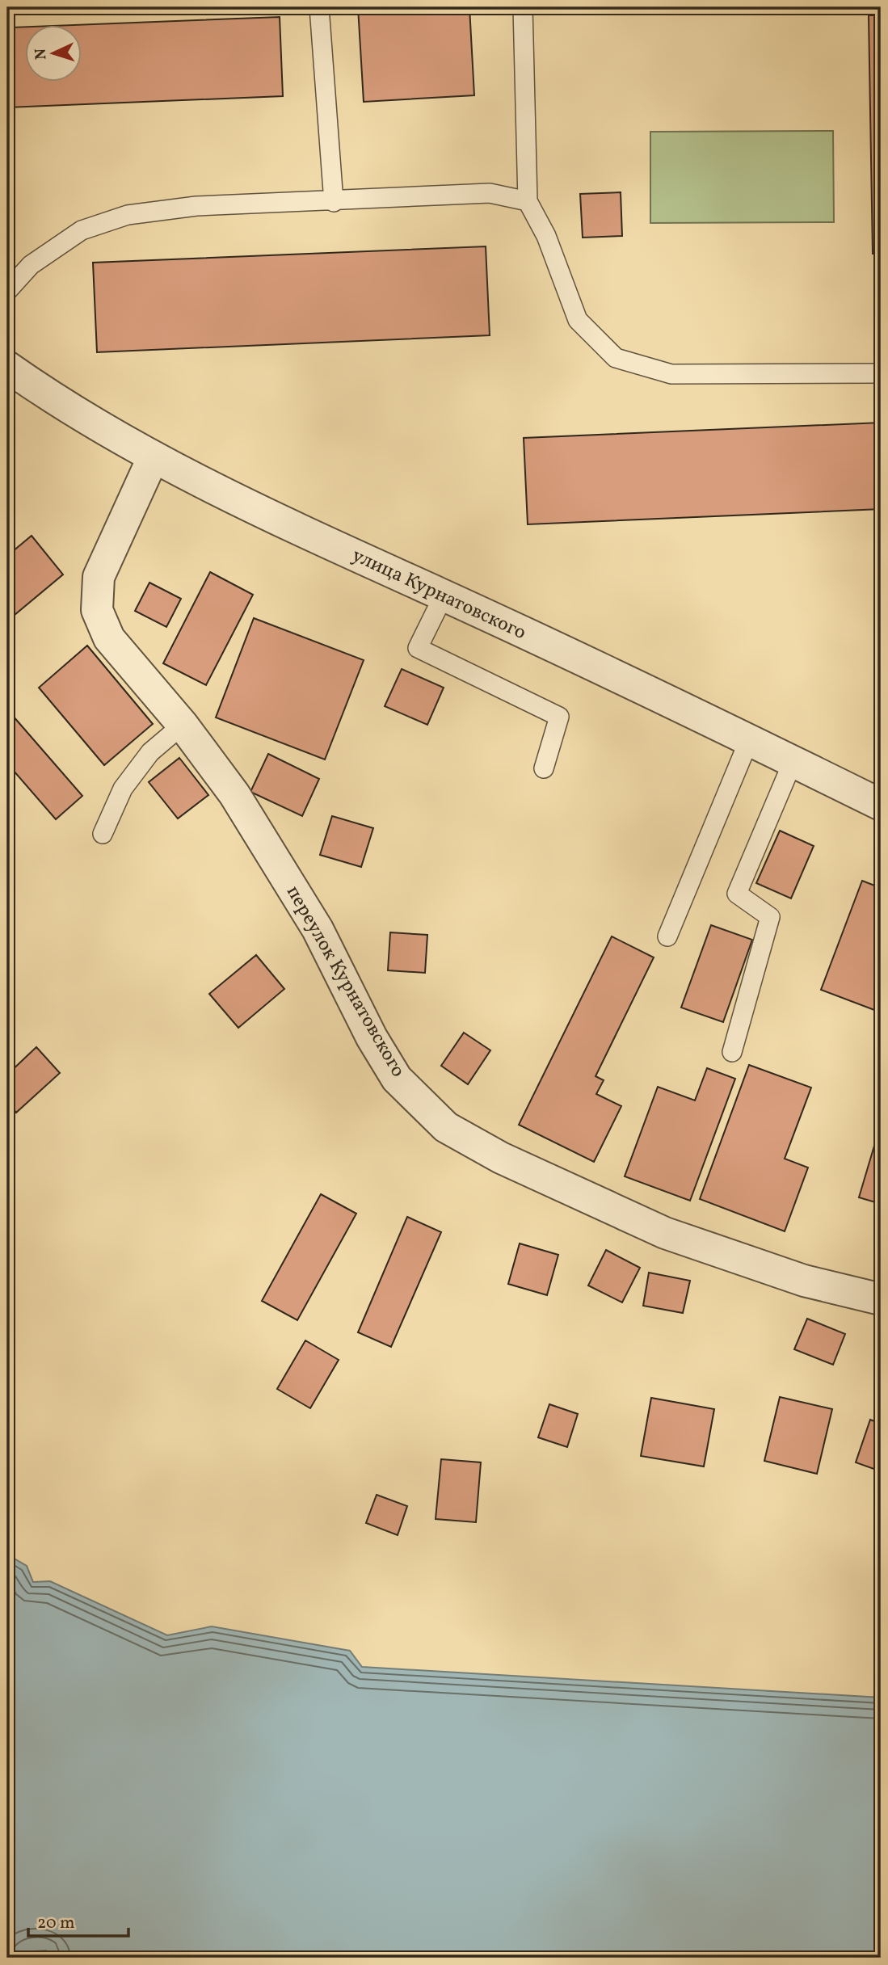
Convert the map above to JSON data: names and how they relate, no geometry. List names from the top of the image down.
{
  "streets": {
    "street": ["улица Курнатовского", "переулок Курнатовского"]
  },
  "crossings": [
    ["улица Курнатовского", "переулок Курнатовского"]
  ],
  "scale_bar": "20 m",
  "north": "left"
}
